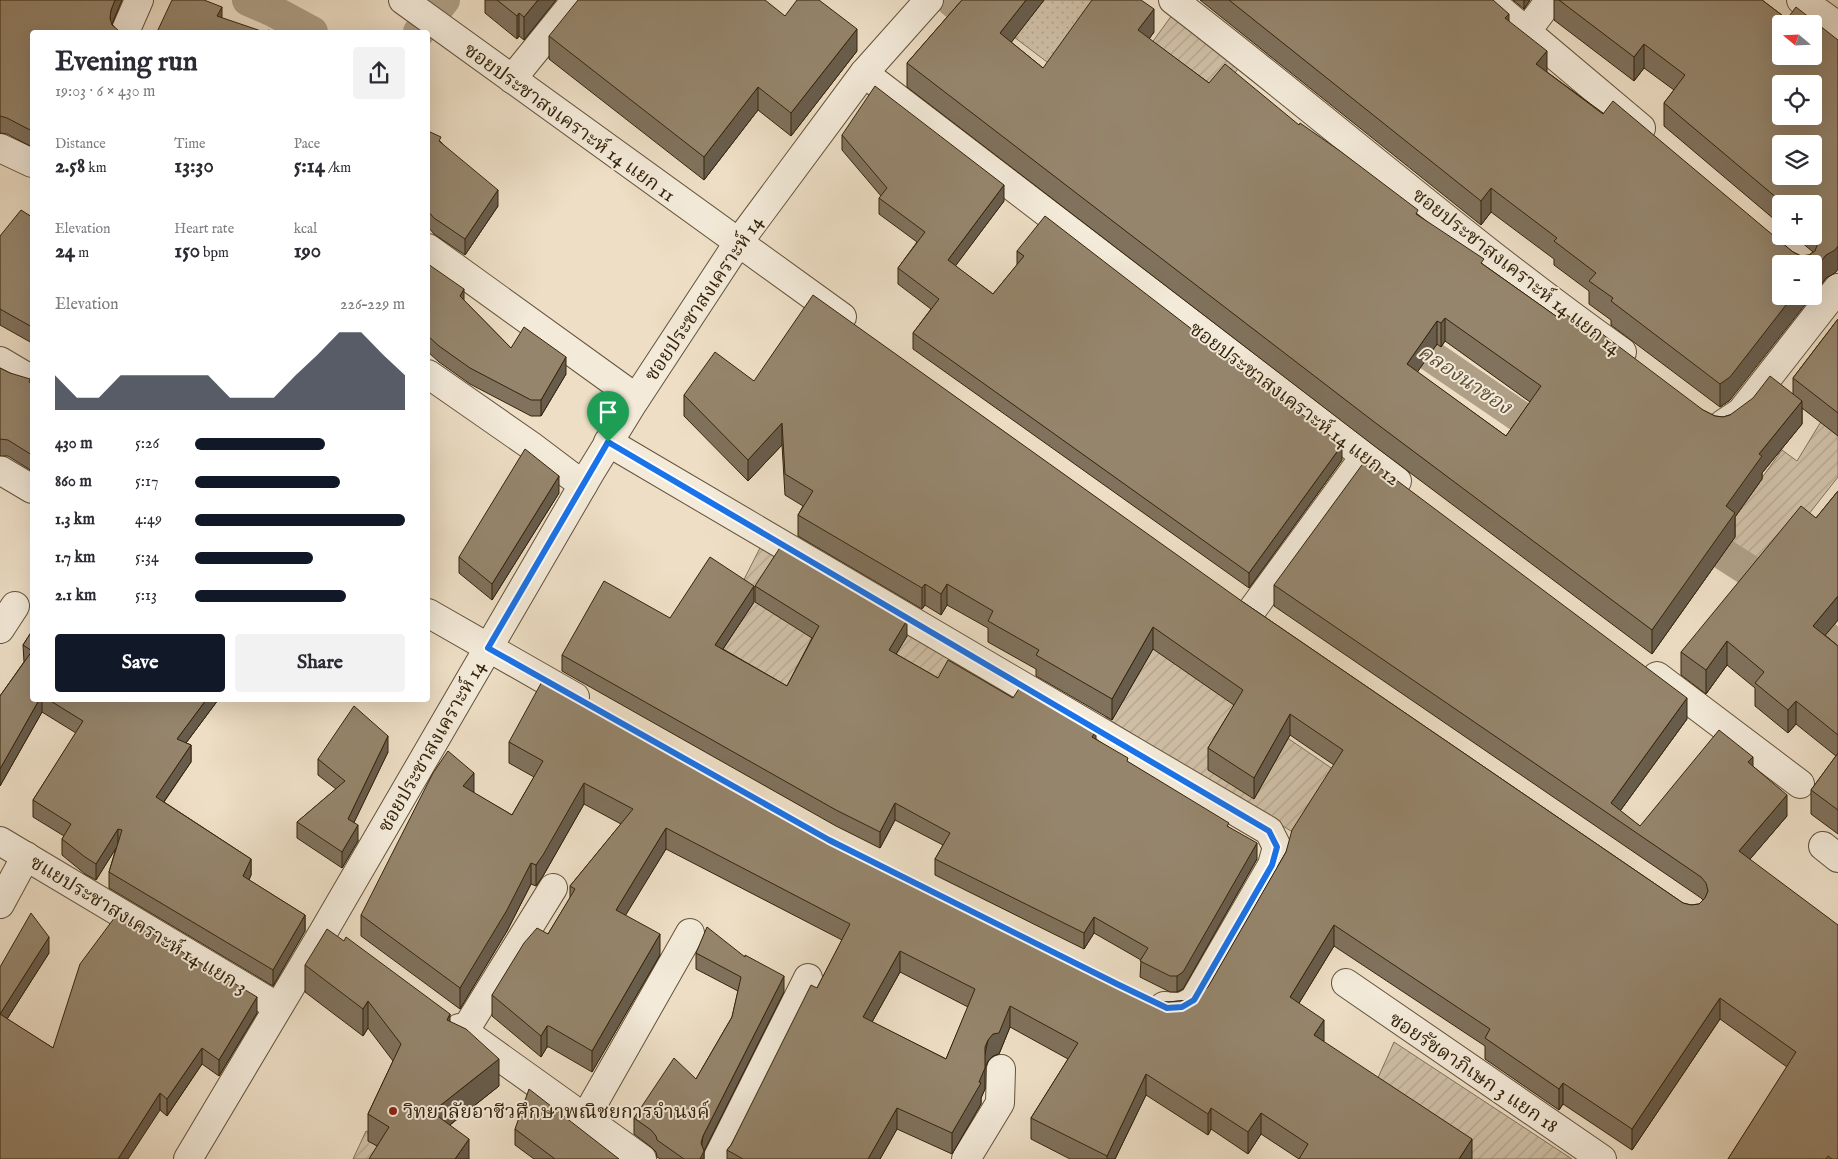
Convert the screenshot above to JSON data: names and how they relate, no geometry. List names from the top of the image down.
{
  "streets": {
    "street": [
      "ซอยประชาสงเคราะห์ 14 แยก 11",
      "ซอยประชาสงเคราะห์ 14 แยก 14",
      "ซอยประชาสงเคราะห์ 14",
      "ซอยประชาสงเคราะห์ 14 แยก 12",
      "ซแยประชาสงเคราะห์ 14 แยก 3",
      "ซอยรัชดาภิเษก 3 แยก 18"
    ]
  },
  "crossings": [
    ["ซอยประชาสงเคราะห์ 14 แยก 11", "ซอยประชาสงเคราะห์ 14"],
    ["ซอยประชาสงเคราะห์ 14", "ซอยประชาสงเคราะห์ 14 แยก 12"],
    ["ซอยประชาสงเคราะห์ 14", "ซแยประชาสงเคราะห์ 14 แยก 3"]
  ],
  "water": ["คลองนาซอง"],
  "places": ["วิทยาลัยอาชีวศึกษาพณิชยการจำนงค์"],
  "north": "left",
  "page": {
    "map_buttons": ["+", "−"],
    "heading": ["Evening run", "19:03 · 6 × 430 m"],
    "stats": [
      ["Distance", "2.58 km"],
      ["Time", "13:30"],
      ["Pace", "5:14 /km"],
      ["Elevation", "24 m"],
      ["Heart rate", "150 bpm"],
      ["kcal", "190"]
    ],
    "chart": ["Elevation", "226–229 m"],
    "list": [
      {
        "name": "430 m",
        "note": "5:26"
      },
      {
        "name": "860 m",
        "note": "5:17"
      },
      {
        "name": "1.3 km",
        "note": "4:49"
      },
      {
        "name": "1.7 km",
        "note": "5:34"
      },
      {
        "name": "2.1 km",
        "note": "5:13"
      }
    ],
    "buttons": ["Save", "Share"]
  }
}
